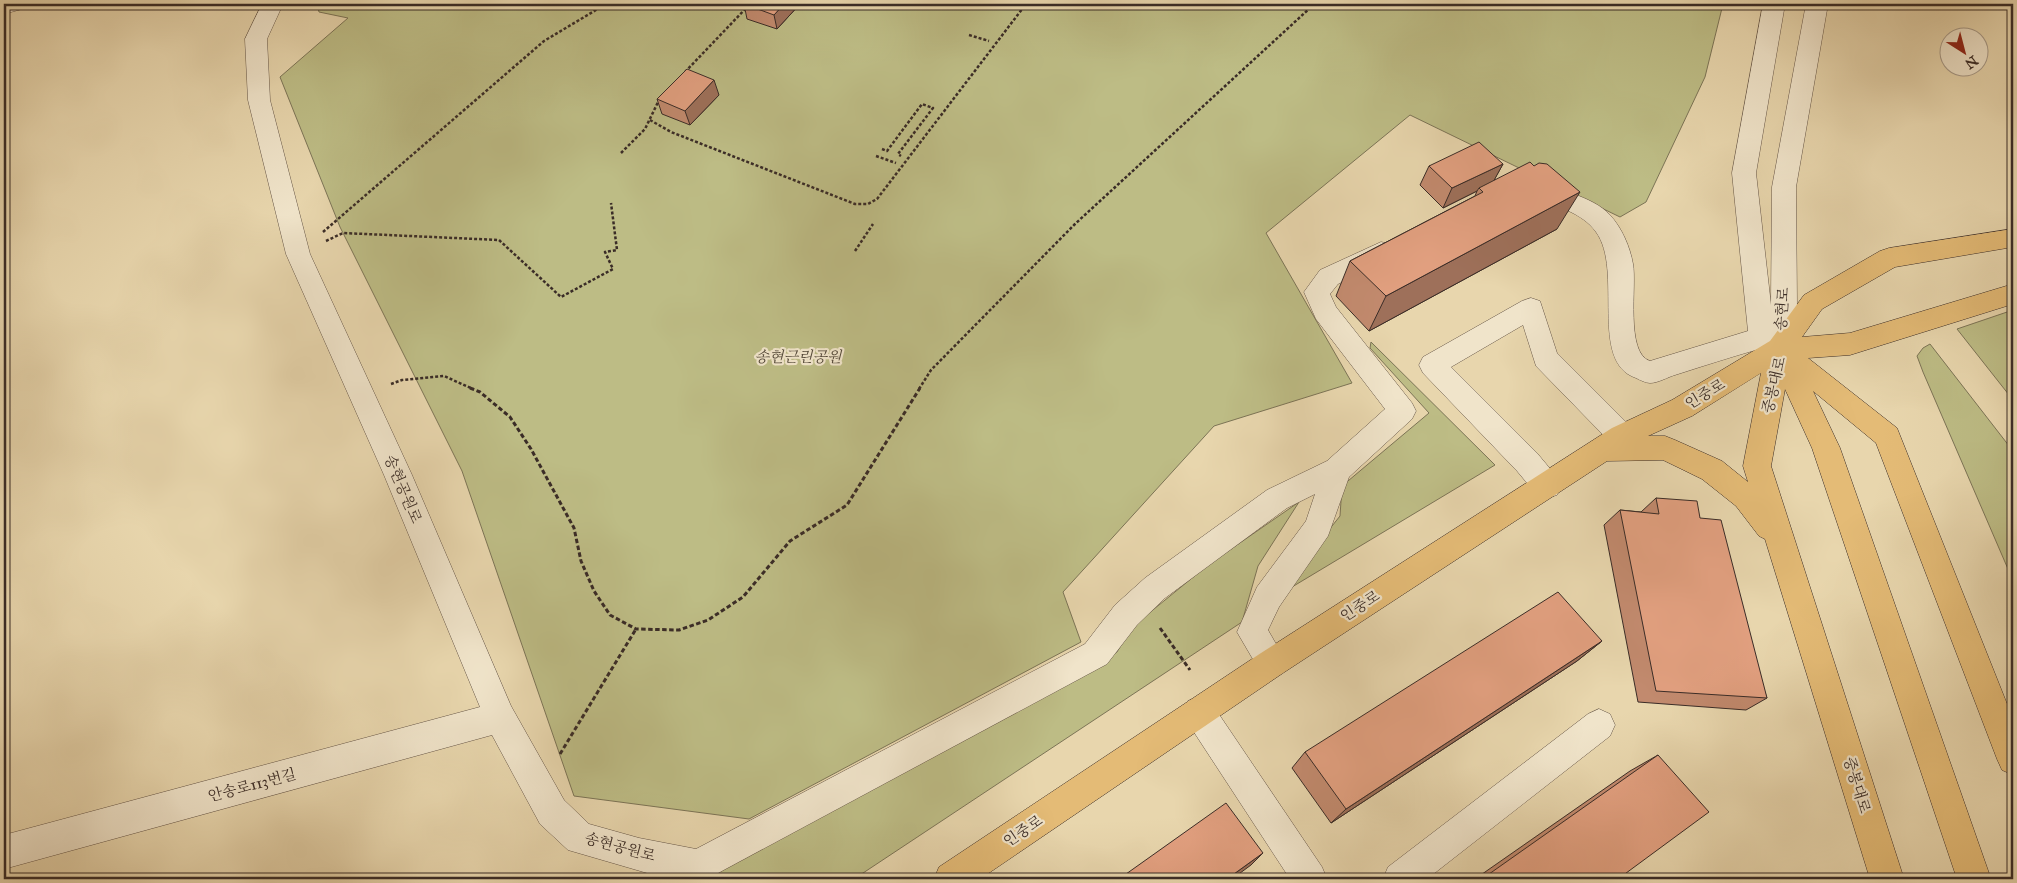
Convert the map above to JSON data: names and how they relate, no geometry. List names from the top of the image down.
{
  "streets": {
    "main road": ["중봉대로", "인중로"],
    "street": ["송현로", "송현공원로", "안송로113번길"]
  },
  "crossings": [
    ["송현로", "중봉대로"],
    ["송현로", "인중로"],
    ["중봉대로", "인중로"],
    ["송현공원로", "안송로113번길"]
  ],
  "parks": ["송현근린공원"],
  "north": "bottom right"
}
